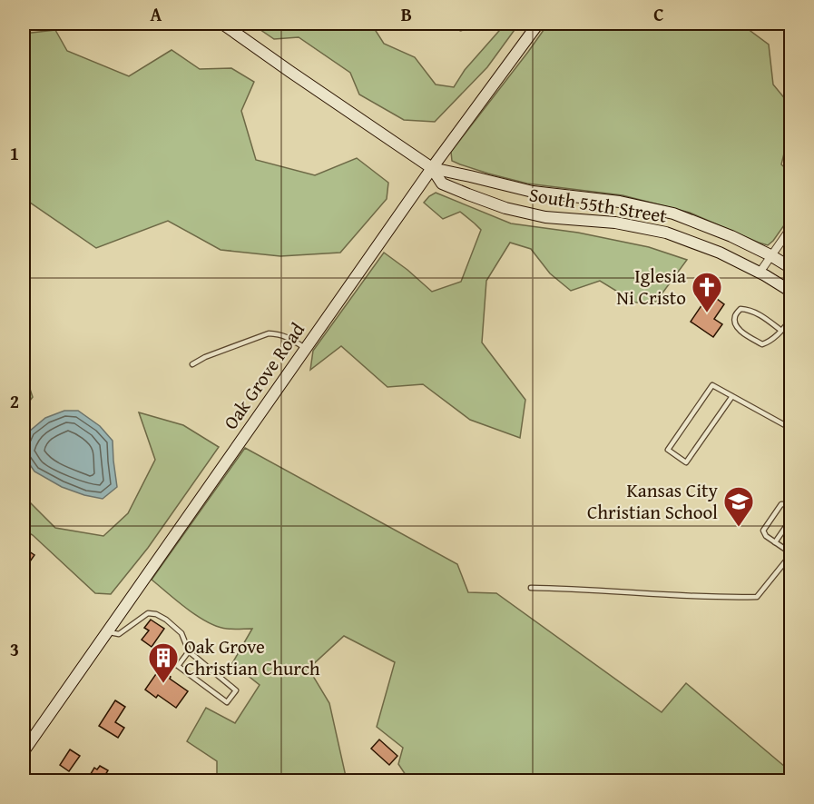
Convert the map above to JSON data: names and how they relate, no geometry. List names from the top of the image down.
{
  "streets": {
    "street": ["South 55th Street", "Oak Grove Road"]
  },
  "crossings": [
    ["South 55th Street", "Oak Grove Road"]
  ],
  "places": {
    "church": ["Iglesia Ni Cristo"],
    "school or university": ["Kansas City Christian School"],
    "building": ["Oak Grove Christian Church"]
  },
  "grid": {
    "columns": ["A", "B", "C"],
    "rows": ["1", "2", "3"]
  }
}
